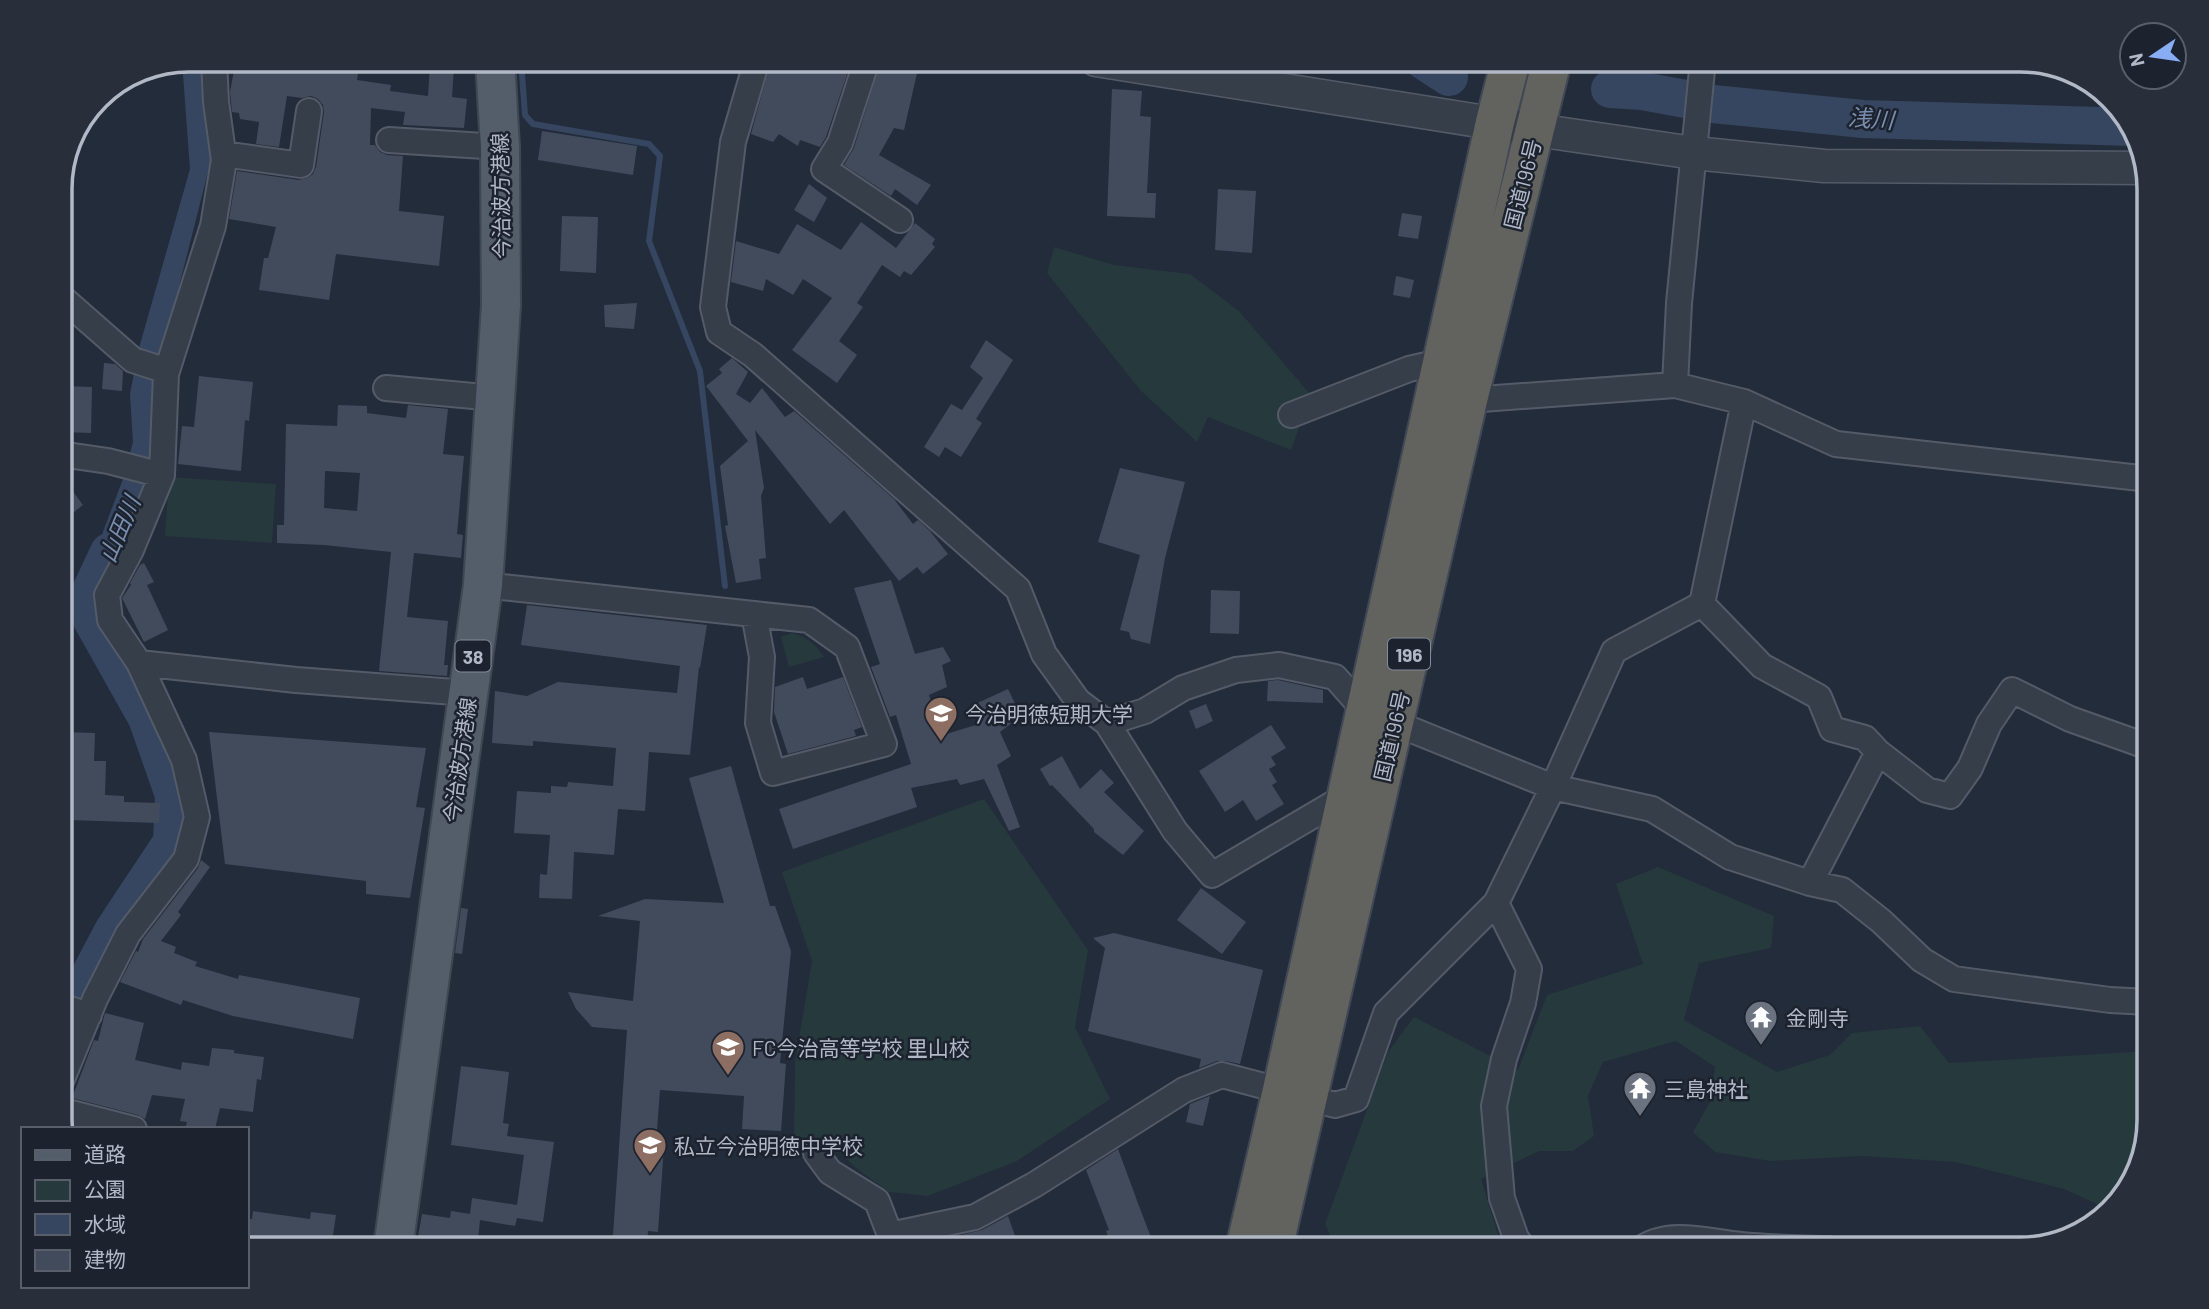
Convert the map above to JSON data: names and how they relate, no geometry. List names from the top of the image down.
{
  "streets": {
    "highway": ["国道196号", "196"],
    "main road": ["今治波方港線", "38"]
  },
  "water": ["浅川", "山田川"],
  "places": {
    "school or university": ["今治明徳短期大学", "FC今治高等学校 里山校", "私立今治明徳中学校"],
    "temple": ["金剛寺", "三島神社"]
  },
  "legend": [
    "道路",
    "公園",
    "水域",
    "建物"
  ],
  "north": "left"
}
